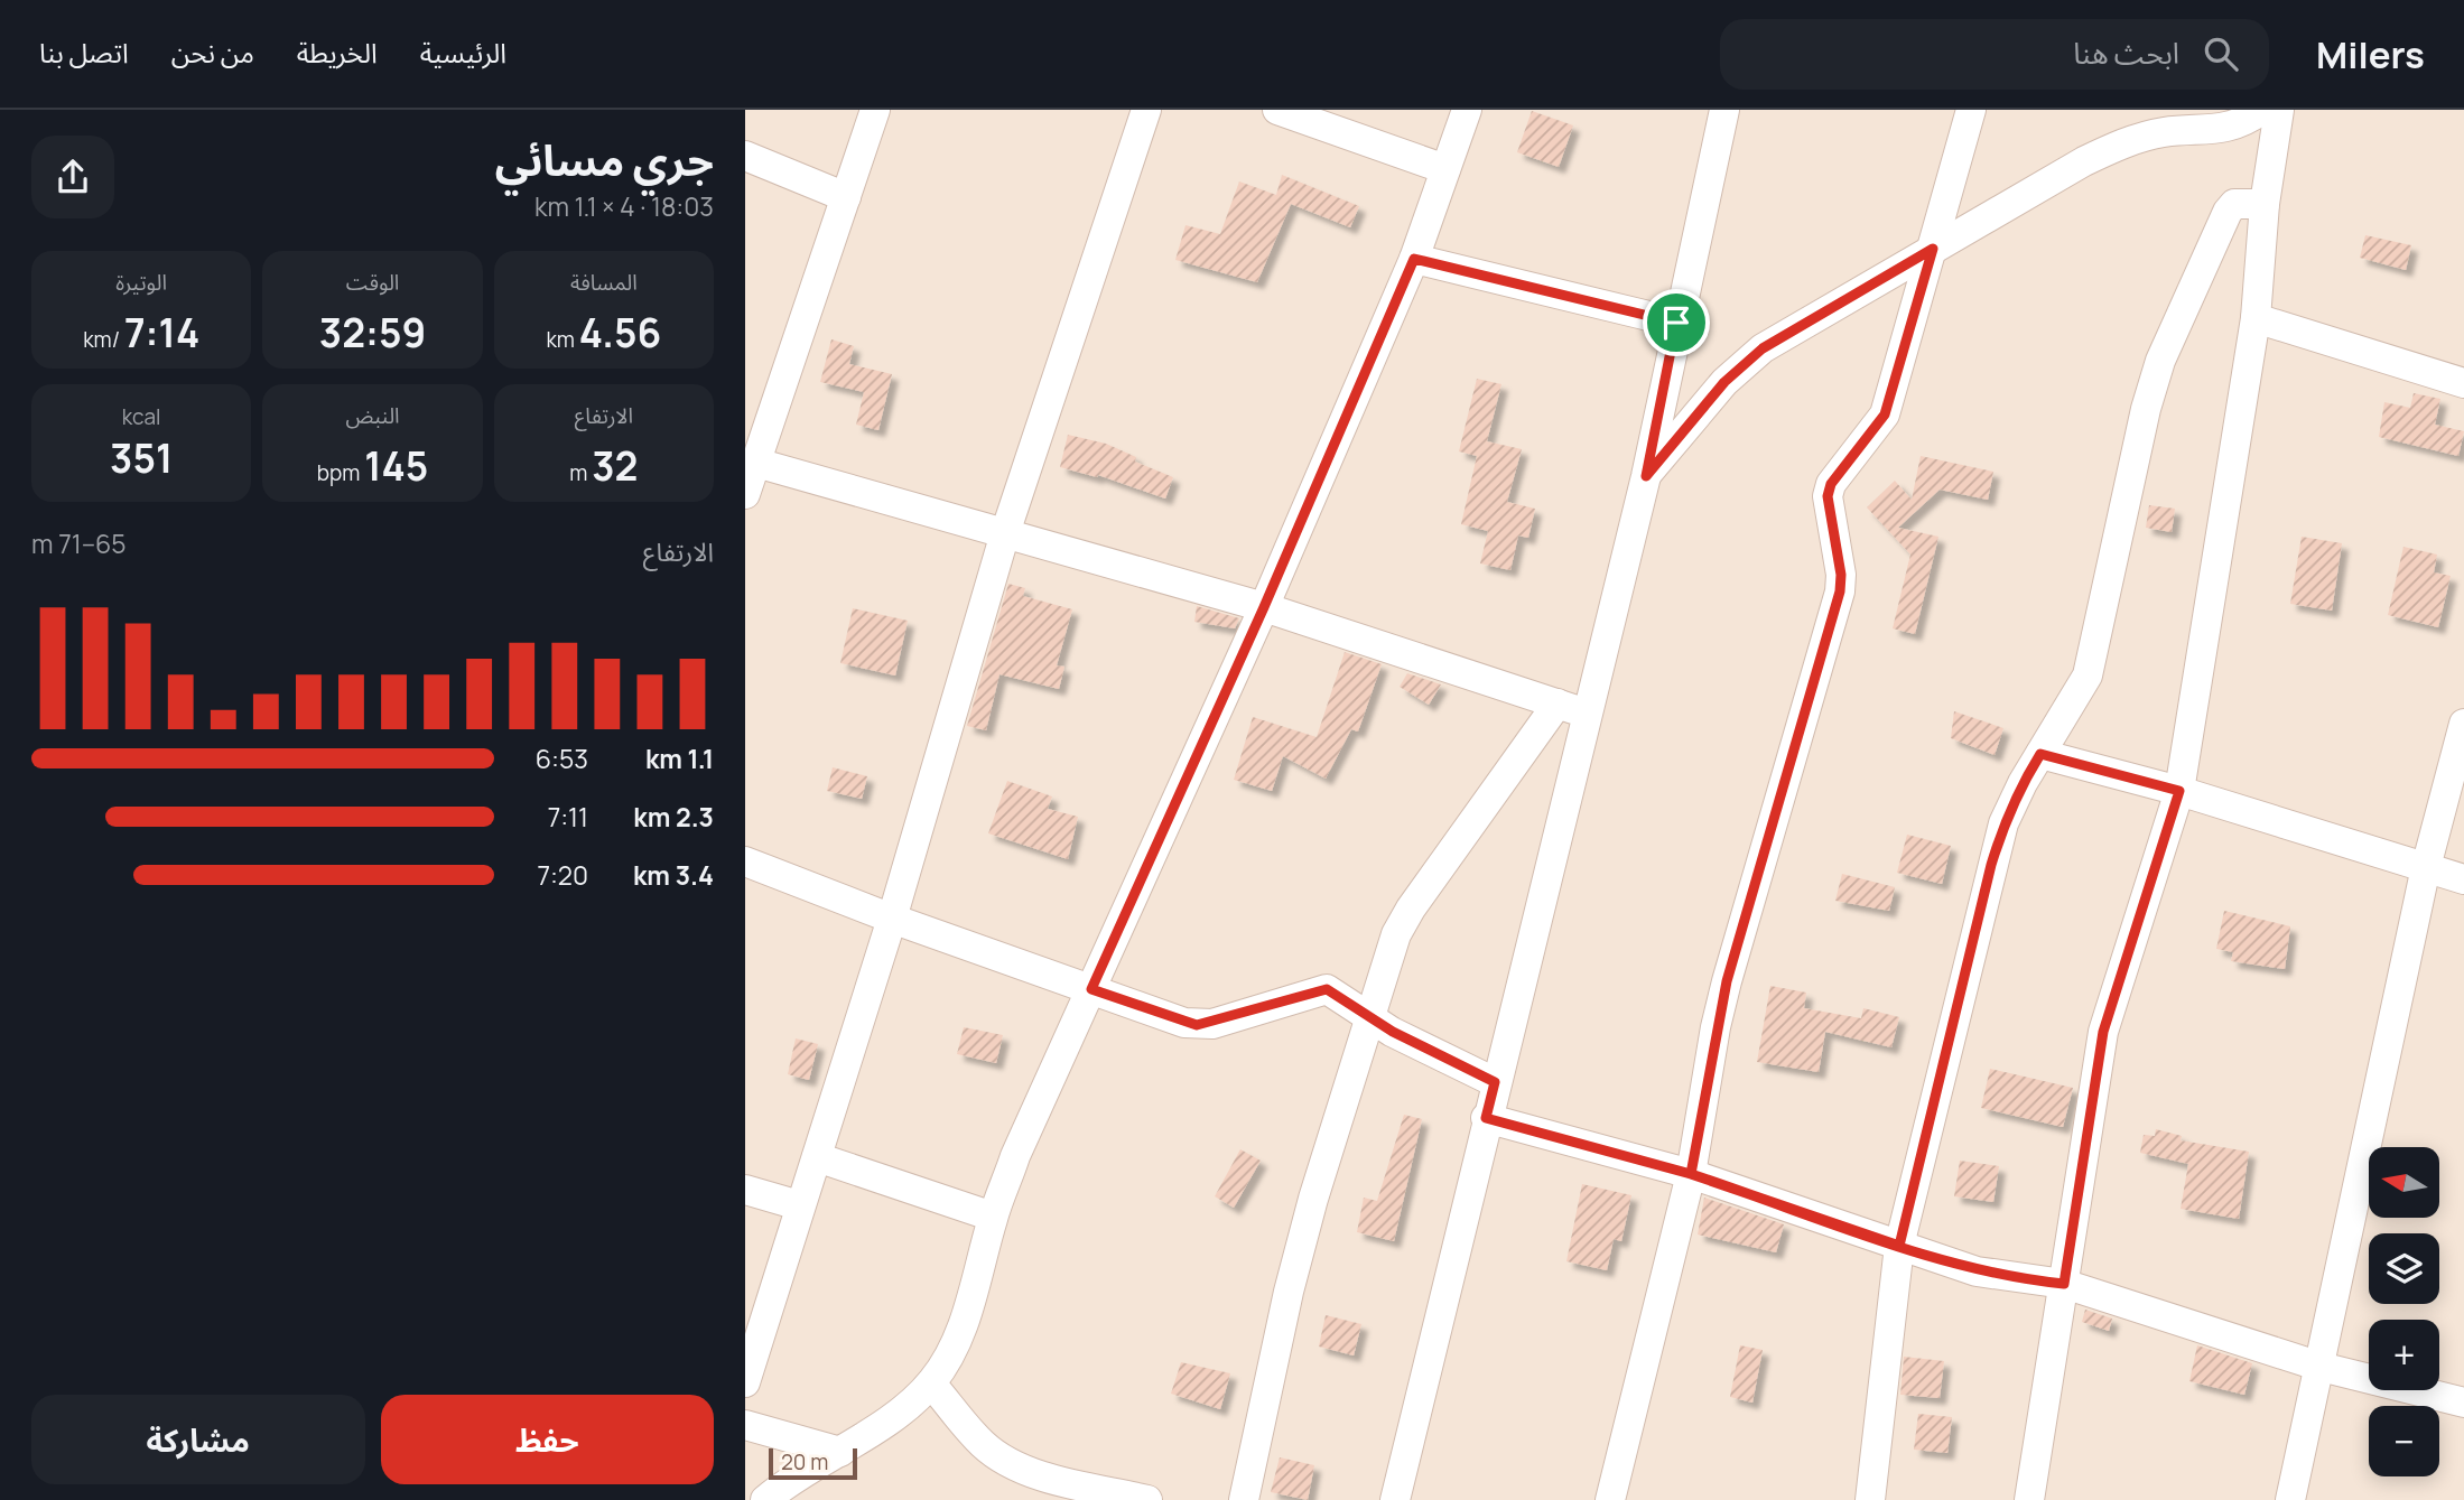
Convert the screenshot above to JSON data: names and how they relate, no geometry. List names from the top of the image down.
{
  "scale_bar": "20 m",
  "north": "left",
  "page": {
    "header": "Milers",
    "search": "ابحث هنا",
    "nav": [
      "الرئيسية",
      "الخريطة",
      "من نحن",
      "اتصل بنا"
    ],
    "heading": ["جري مسائي", "18:03 · 4 × 1.1 km"],
    "stats": [
      ["المسافة", "4.56 km"],
      ["الوقت", "32:59"],
      ["الوتيرة", "7:14 /km"],
      ["الارتفاع", "32 m"],
      ["النبض", "145 bpm"],
      ["kcal", "351"]
    ],
    "chart": ["الارتفاع", "65–71 m"],
    "list": [
      {
        "name": "1.1 km",
        "note": "6:53"
      },
      {
        "name": "2.3 km",
        "note": "7:11"
      },
      {
        "name": "3.4 km",
        "note": "7:20"
      }
    ],
    "map_buttons": ["+", "−"],
    "buttons": ["حفظ", "مشاركة"],
    "scale": "20 m"
  }
}
